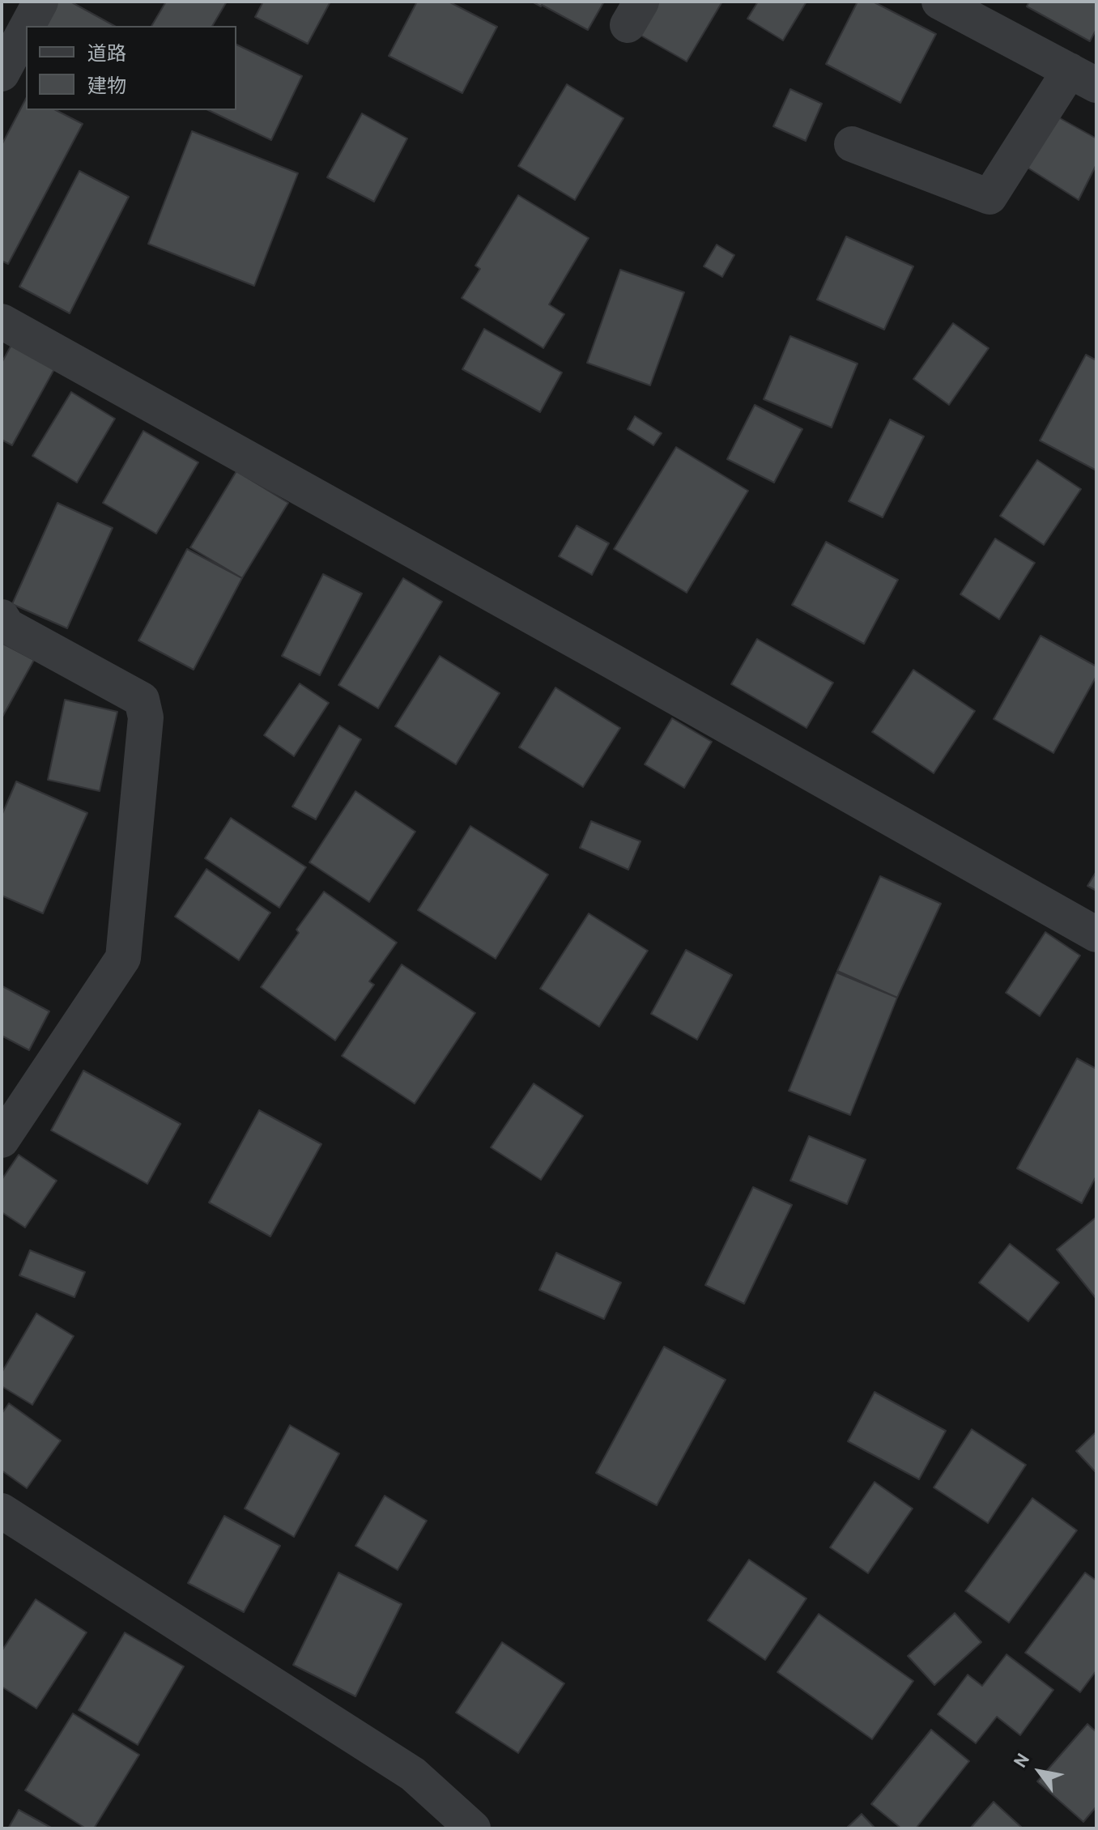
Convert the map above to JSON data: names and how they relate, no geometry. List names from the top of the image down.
{
  "legend": ["道路", "建物"],
  "north": "top left"
}
